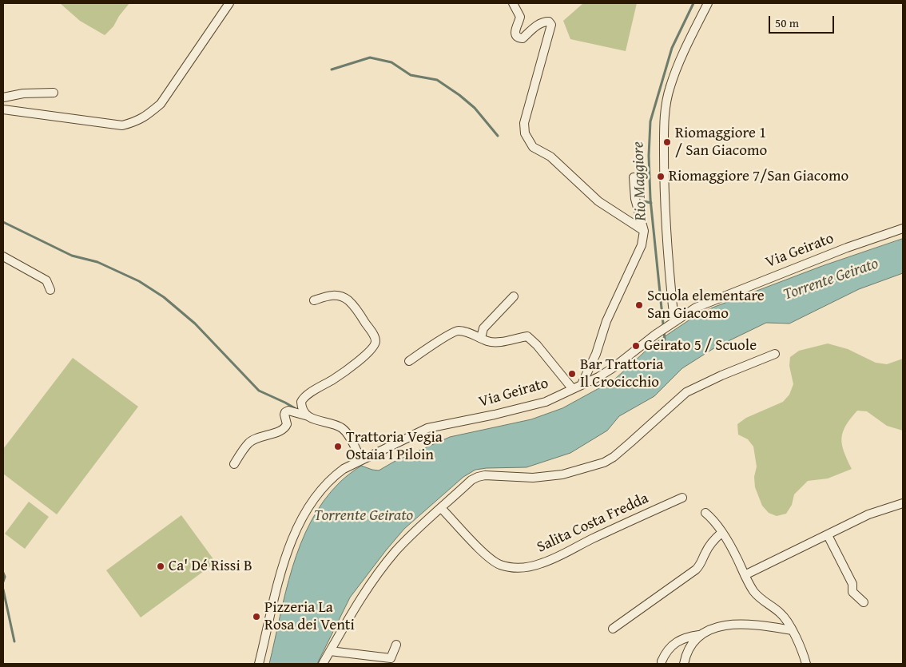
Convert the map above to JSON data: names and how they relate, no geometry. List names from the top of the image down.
{
  "streets": {
    "street": ["Via Geirato", "Salita Costa Fredda"]
  },
  "water": ["Rio Maggiore", "Torrente Geirato"],
  "places": [
    "Riomaggiore 1 / San Giacomo",
    "Riomaggiore 7/San Giacomo",
    "Scuola elementare San Giacomo",
    "Geirato 5 / Scuole",
    "Bar Trattoria Il Crocicchio",
    "Trattoria Vegia Ostaia I Piloin",
    "Ca' Dé Rissi B",
    "Pizzeria La Rosa dei Venti"
  ],
  "scale_bar": "50 m"
}
